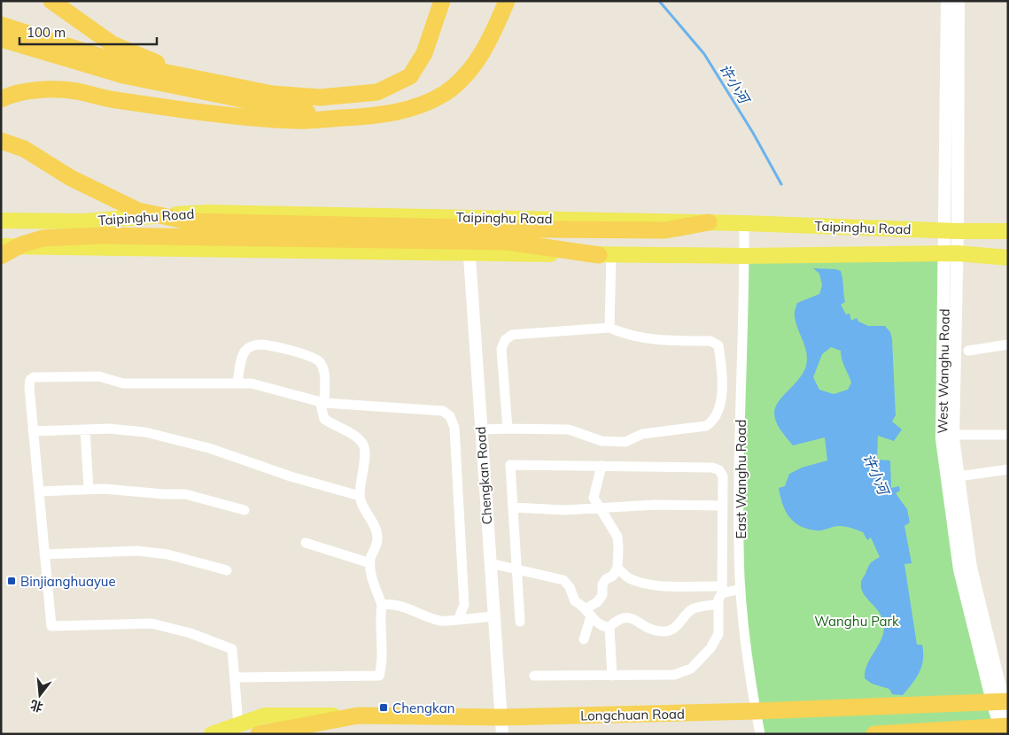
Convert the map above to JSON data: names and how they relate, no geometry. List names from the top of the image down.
{
  "streets": {
    "highway": ["Longchuan Road"],
    "main road": ["Taipinghu Road"],
    "street": ["West Wanghu Road", "Chengkan Road", "East Wanghu Road"]
  },
  "crossings": [
    ["Taipinghu Road", "West Wanghu Road"],
    ["Taipinghu Road", "Chengkan Road"],
    ["Taipinghu Road", "East Wanghu Road"],
    ["West Wanghu Road", "Longchuan Road"],
    ["Chengkan Road", "Longchuan Road"],
    ["East Wanghu Road", "Longchuan Road"]
  ],
  "water": ["许小河"],
  "parks": ["Wanghu Park"],
  "places": {
    "transit": ["Binjianghuayue", "Chengkan"]
  },
  "scale_bar": "100 m",
  "north": "bottom"
}
